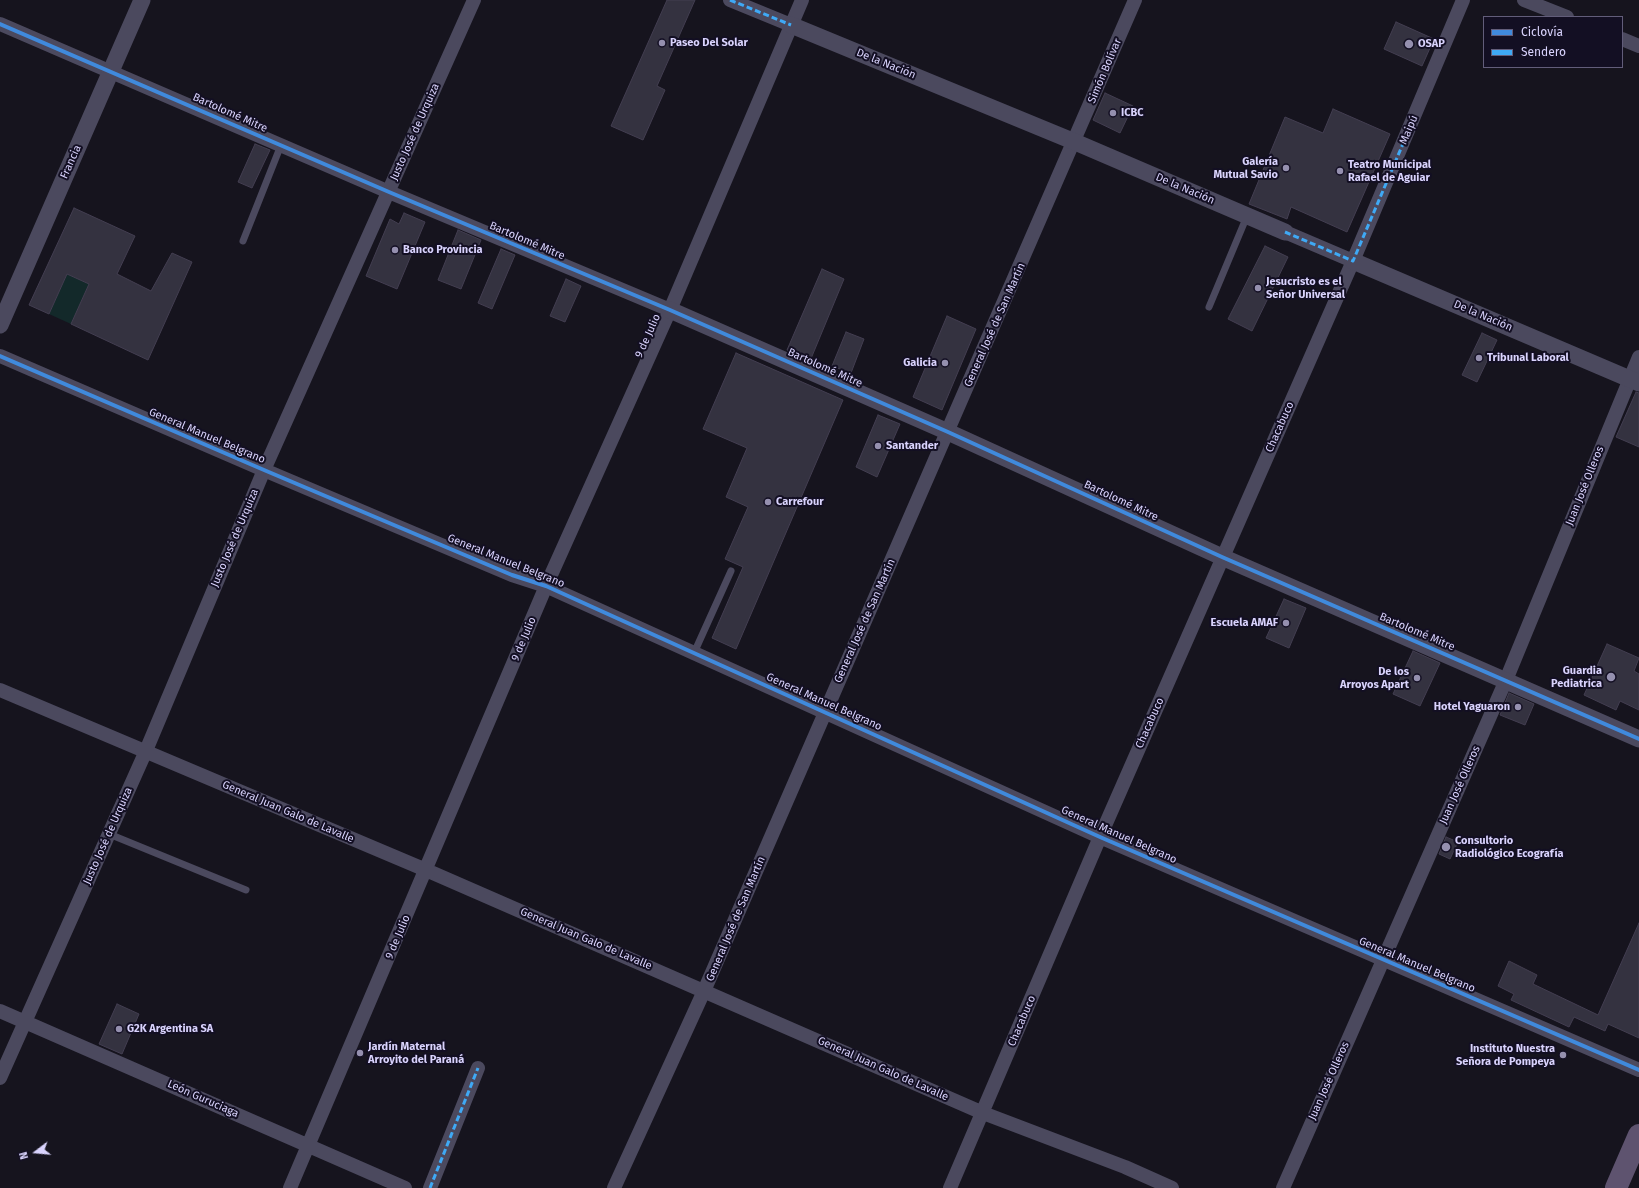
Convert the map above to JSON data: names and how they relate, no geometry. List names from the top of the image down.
{
  "streets": {
    "street": [
      "De la Nación",
      "Simón Bolívar",
      "Bartolomé Mitre",
      "Maipú",
      "Justo José de Urquiza",
      "Francia",
      "General José de San Martín",
      "9 de Julio",
      "Chacabuco",
      "General Manuel Belgrano",
      "Juan José Olleros",
      "General Juan Galo de Lavalle",
      "León Guruciaga"
    ]
  },
  "crossings": [
    ["De la Nación", "Simón Bolívar"],
    ["De la Nación", "Maipú"],
    ["De la Nación", "General José de San Martín"],
    ["De la Nación", "9 de Julio"],
    ["De la Nación", "Chacabuco"],
    ["De la Nación", "Juan José Olleros"],
    ["Simón Bolívar", "General José de San Martín"],
    ["Bartolomé Mitre", "Justo José de Urquiza"],
    ["Bartolomé Mitre", "Francia"],
    ["Bartolomé Mitre", "General José de San Martín"],
    ["Bartolomé Mitre", "9 de Julio"],
    ["Bartolomé Mitre", "Chacabuco"],
    ["Bartolomé Mitre", "Juan José Olleros"],
    ["Maipú", "Chacabuco"],
    ["Justo José de Urquiza", "General Manuel Belgrano"],
    ["Justo José de Urquiza", "General Juan Galo de Lavalle"],
    ["Justo José de Urquiza", "León Guruciaga"],
    ["General José de San Martín", "General Manuel Belgrano"],
    ["General José de San Martín", "General Juan Galo de Lavalle"],
    ["9 de Julio", "General Manuel Belgrano"],
    ["9 de Julio", "General Juan Galo de Lavalle"],
    ["9 de Julio", "León Guruciaga"],
    ["Chacabuco", "General Manuel Belgrano"],
    ["Chacabuco", "General Juan Galo de Lavalle"],
    ["General Manuel Belgrano", "Juan José Olleros"]
  ],
  "places": [
    "Paseo Del Solar",
    "OSAP",
    "ICBC",
    "Galería Mutual Savio",
    "Teatro Municipal Rafael de Aguiar",
    "Banco Provincia",
    "Jesucristo es el Señor Universal",
    "Tribunal Laboral",
    "Galicia",
    "Santander",
    "Carrefour",
    "Escuela AMAF",
    "Guardia Pediatrica",
    "De los Arroyos Apart",
    "Hotel Yaguaron",
    "Consultorio Radiológico Ecografía",
    "G2K Argentina SA",
    "Jardín Maternal Arroyito del Paraná",
    "Instituto Nuestra Señora de Pompeya"
  ],
  "legend": ["Ciclovía", "Sendero"],
  "north": "left"
}
